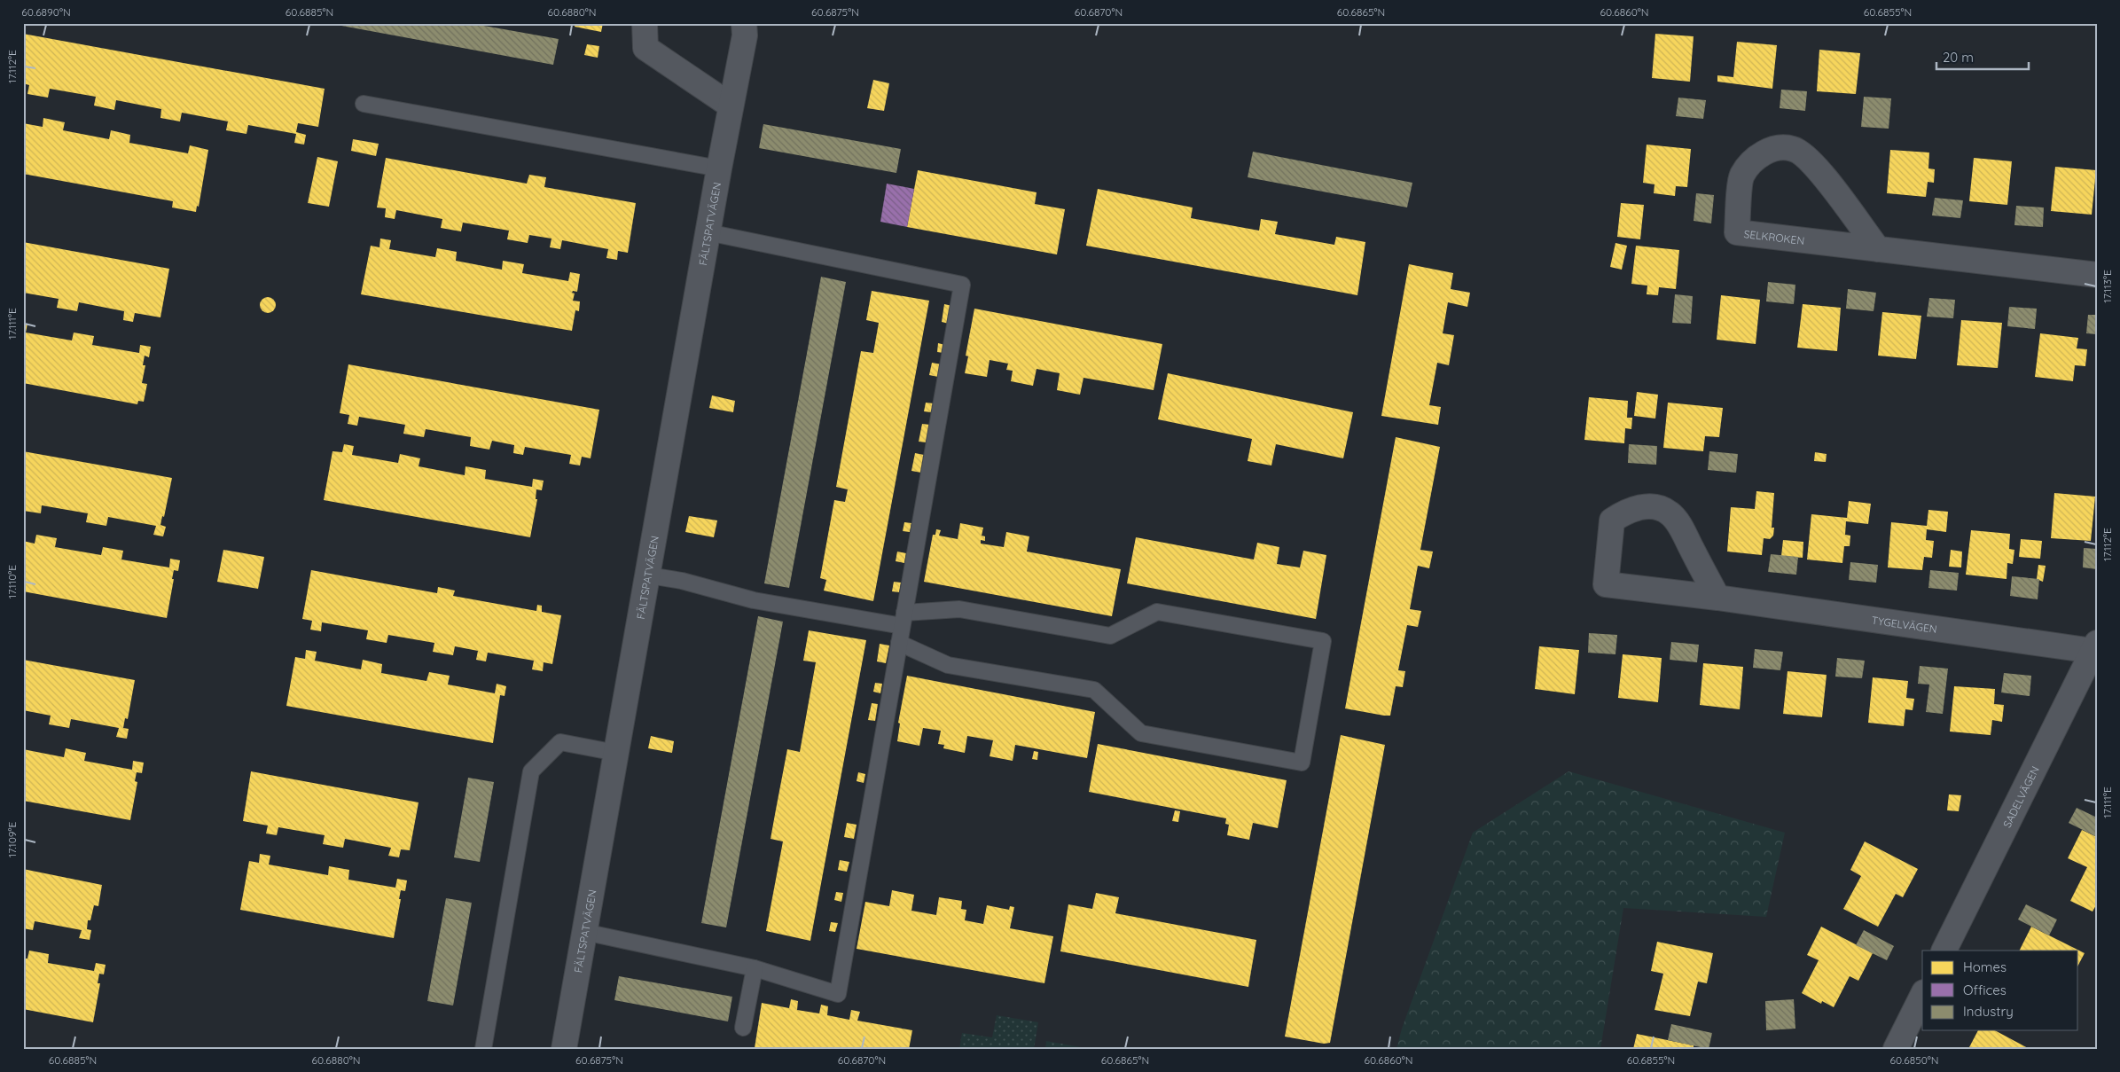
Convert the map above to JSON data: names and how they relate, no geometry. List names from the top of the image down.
{
  "streets": {
    "street": [
      "FÄLTSPATVÄGEN",
      "SELKROKEN",
      "TYGELVÄGEN",
      "SADELVÄGEN"
    ]
  },
  "crossings": [
    ["TYGELVÄGEN", "SADELVÄGEN"]
  ],
  "legend": ["Homes", "Offices", "Industry"],
  "scale_bar": "20 m",
  "coordinates": [
    "60.6890°N",
    "60.6885°N",
    "60.6880°N",
    "60.6875°N",
    "60.6870°N",
    "60.6865°N",
    "60.6860°N",
    "60.6855°N",
    "17.112°E",
    "17.113°E",
    "17.111°E",
    "17.110°E",
    "17.109°E",
    "60.6850°N"
  ]
}
